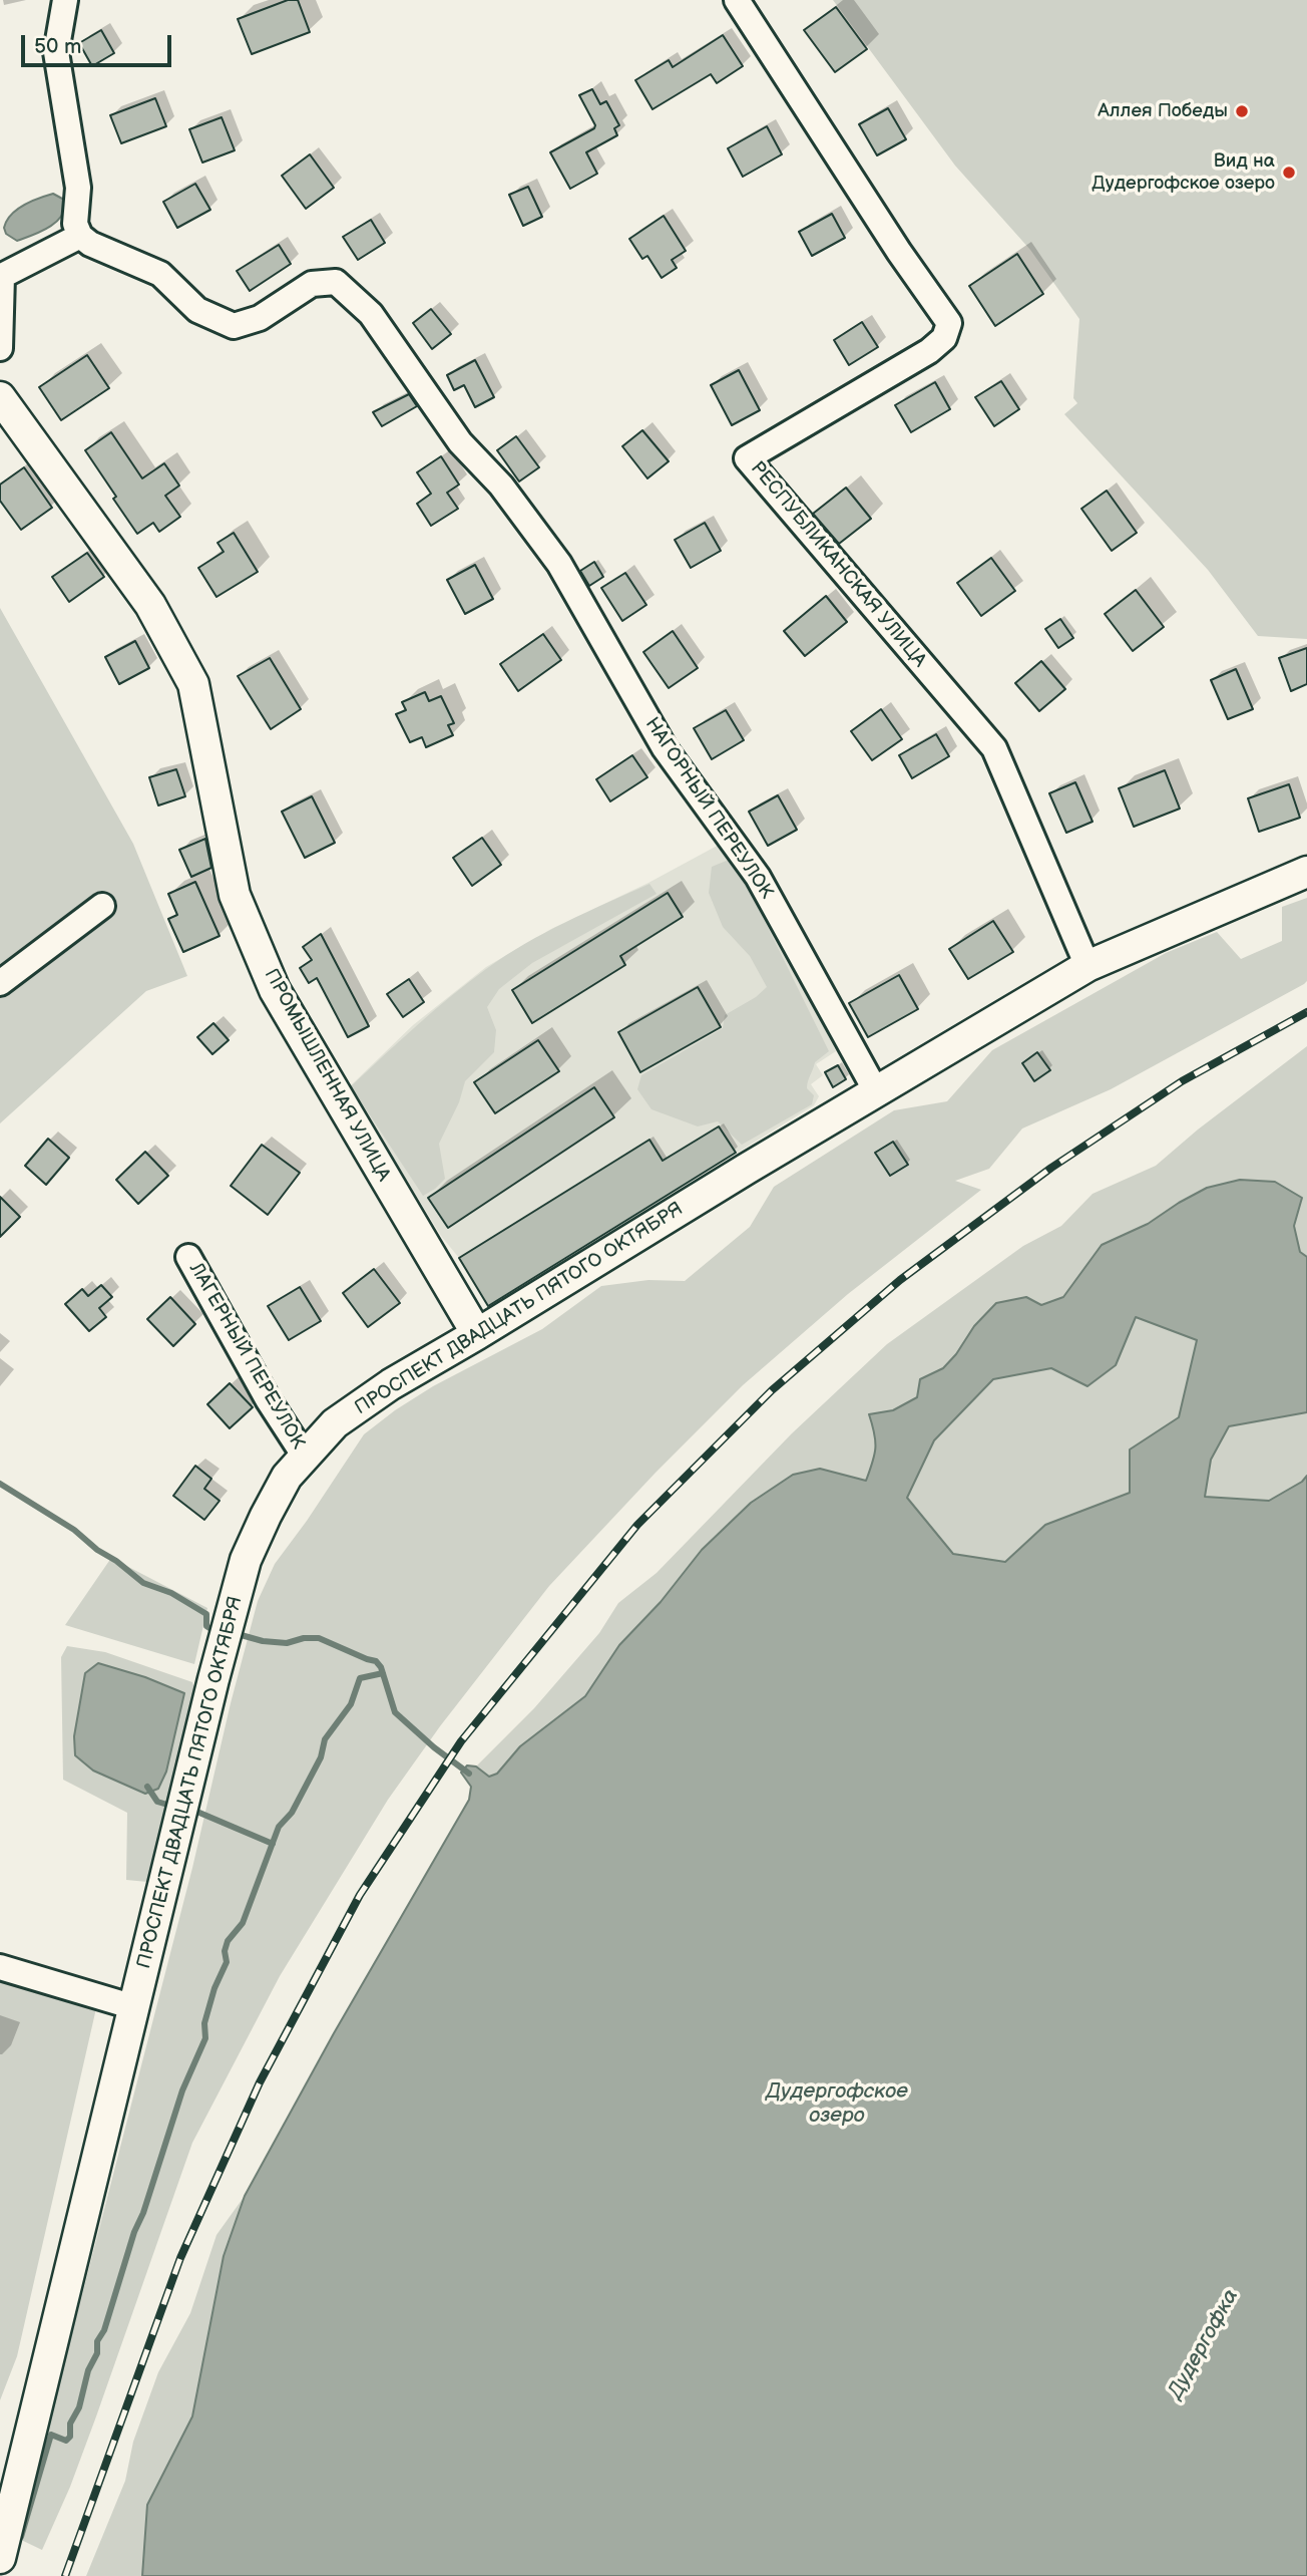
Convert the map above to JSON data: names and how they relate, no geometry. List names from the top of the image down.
{
  "streets": {
    "street": [
      "РЕСПУБЛИКАНСКАЯ УЛИЦА",
      "НАГОРНЫЙ ПЕРЕУЛОК",
      "ПРОМЫШЛЕННАЯ УЛИЦА",
      "ПРОСПЕКТ ДВАДЦАТЬ ПЯТОГО ОКТЯБРЯ",
      "ЛАГЕРНЫЙ ПЕРЕУЛОК"
    ]
  },
  "crossings": [
    ["РЕСПУБЛИКАНСКАЯ УЛИЦА", "ПРОСПЕКТ ДВАДЦАТЬ ПЯТОГО ОКТЯБРЯ"],
    ["НАГОРНЫЙ ПЕРЕУЛОК", "ПРОСПЕКТ ДВАДЦАТЬ ПЯТОГО ОКТЯБРЯ"],
    ["ПРОМЫШЛЕННАЯ УЛИЦА", "ПРОСПЕКТ ДВАДЦАТЬ ПЯТОГО ОКТЯБРЯ"],
    ["ПРОСПЕКТ ДВАДЦАТЬ ПЯТОГО ОКТЯБРЯ", "ЛАГЕРНЫЙ ПЕРЕУЛОК"]
  ],
  "water": ["Дудергофское озеро", "Дудергофка"],
  "places": ["Аллея Победы", "Вид на Дудергофское озеро"],
  "scale_bar": "50 m"
}
